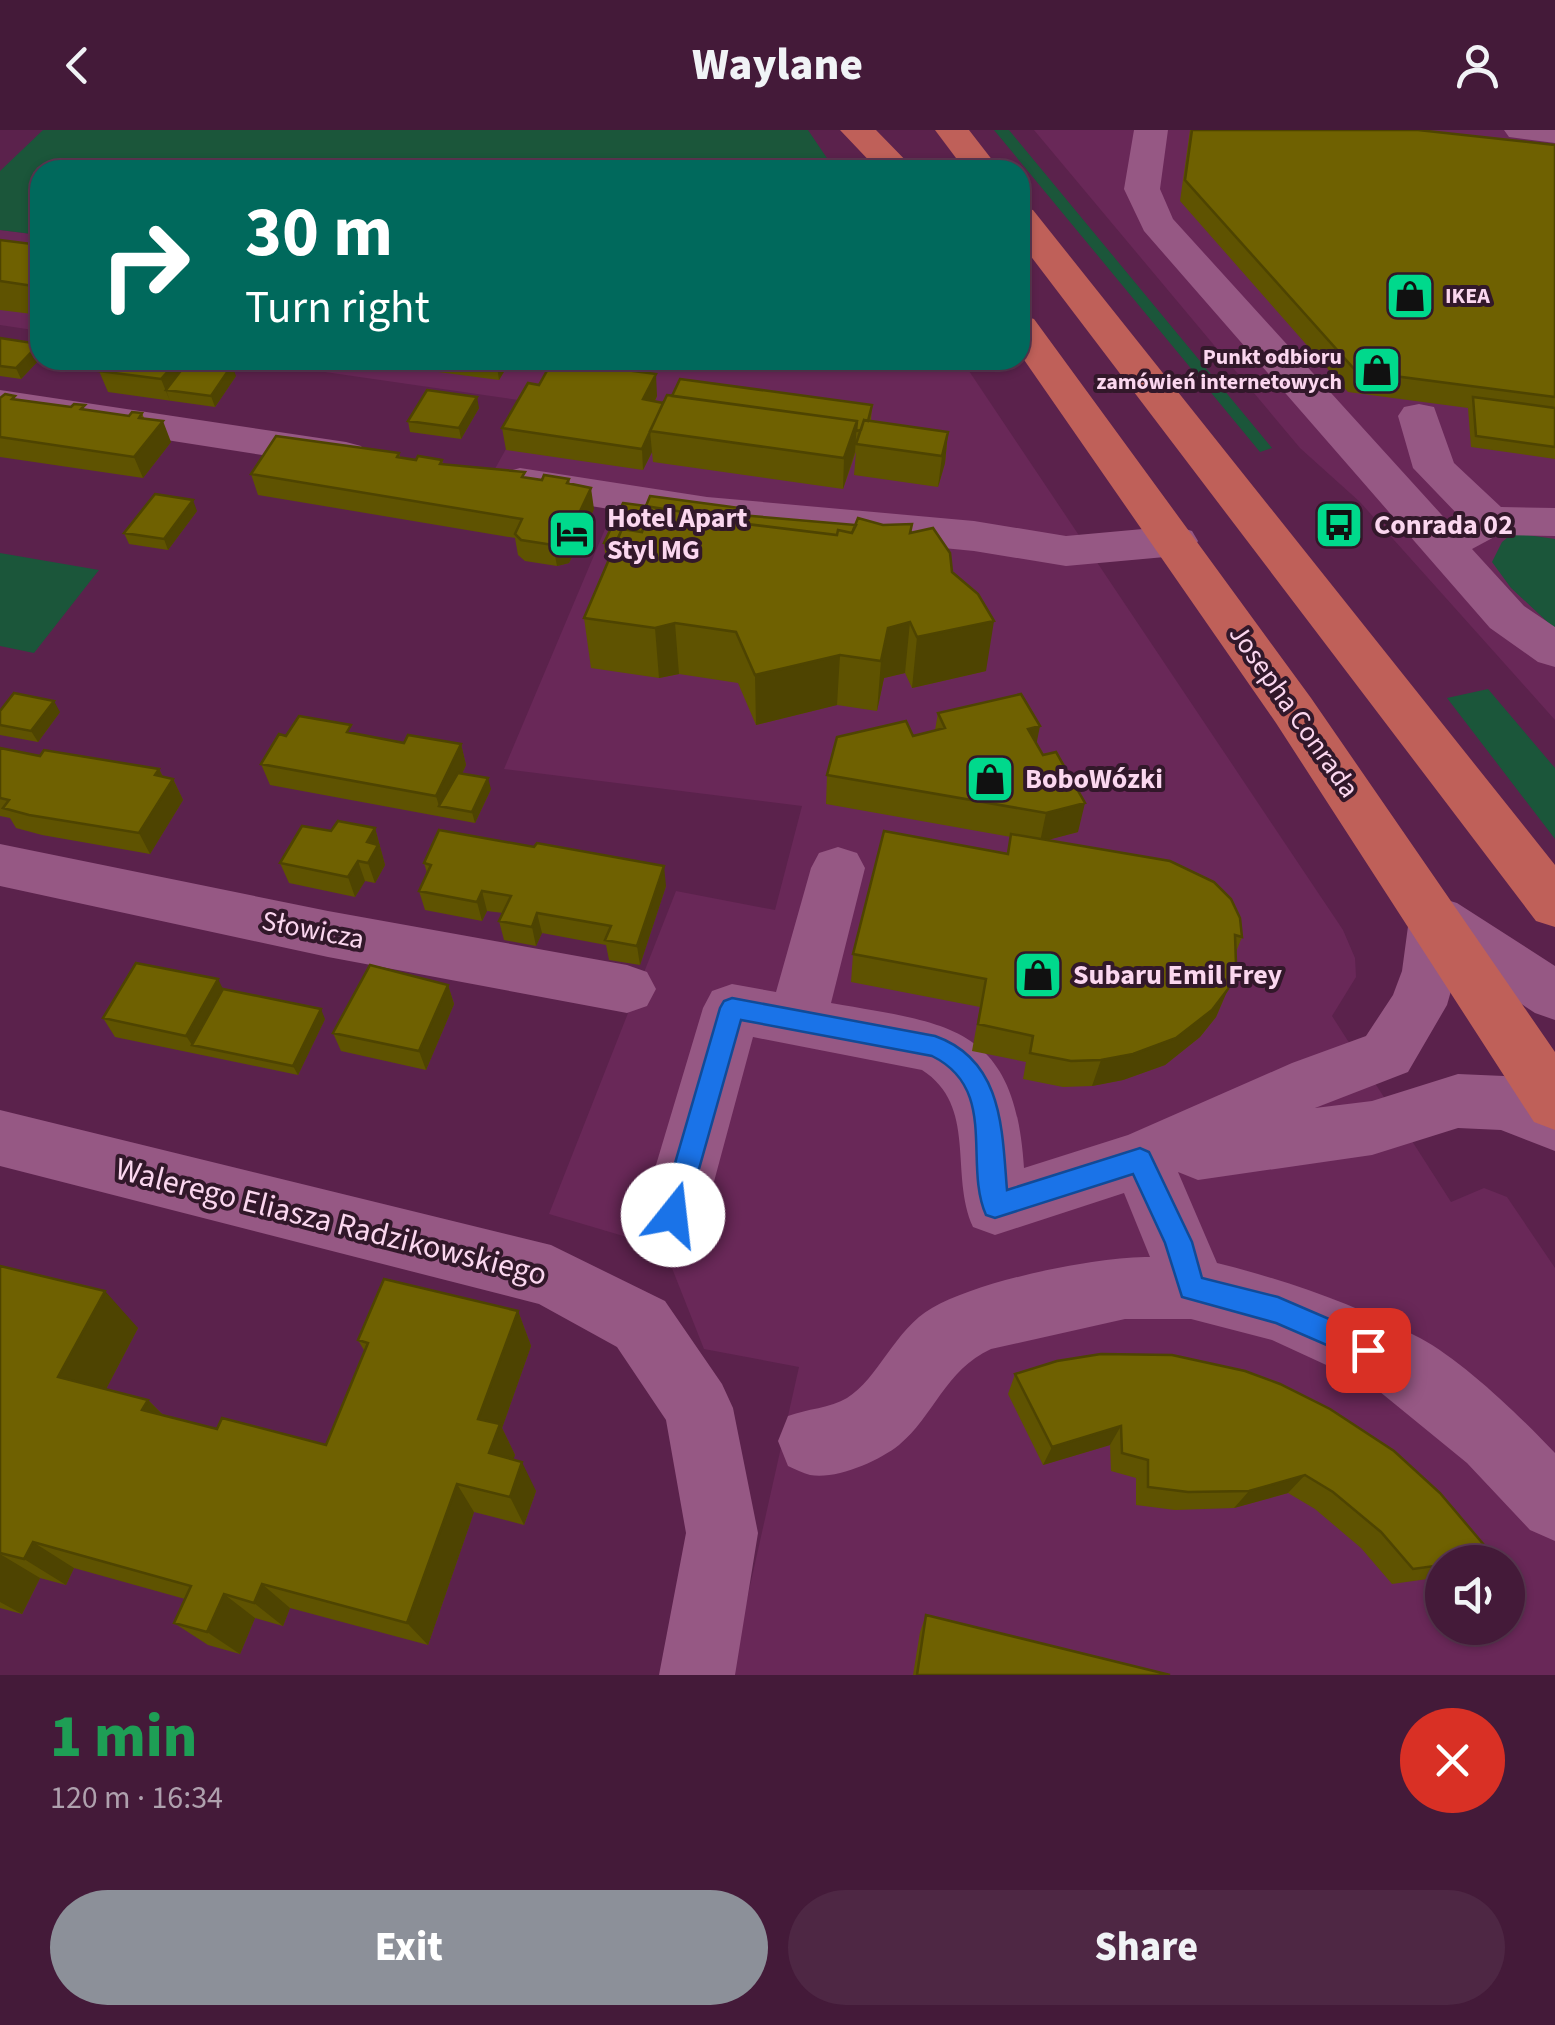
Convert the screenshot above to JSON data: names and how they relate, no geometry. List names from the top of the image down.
{
  "streets": {
    "main road": ["Josepha Conrada"],
    "street": ["Słowicza", "Walerego Eliasza Radzikowskiego"]
  },
  "places": {
    "shop": [
      "IKEA",
      "Punkt odbioru zamówień internetowych",
      "BoboWózki",
      "Subaru Emil Frey"
    ],
    "bus stop": ["Conrada 02"],
    "hotel": ["Hotel Apart Styl MG"]
  },
  "page": {
    "header": "Waylane",
    "turn": ["30 m", "Turn right"],
    "heading": ["1 min", "120 m · 16:34"],
    "buttons": ["Exit", "Share"]
  }
}
